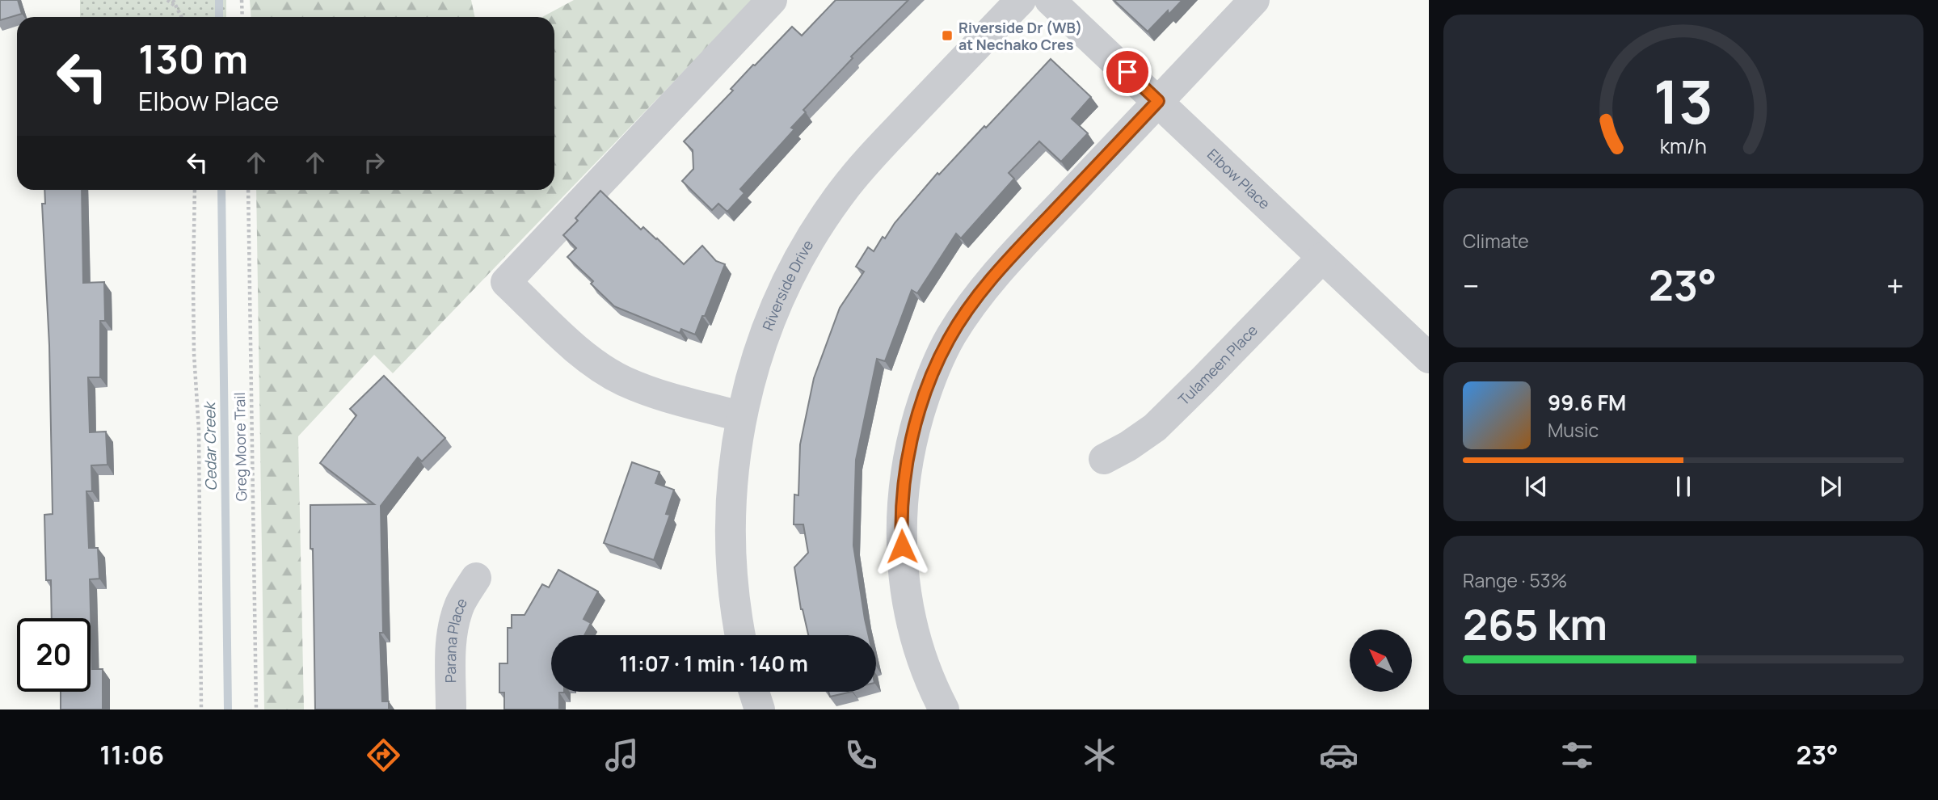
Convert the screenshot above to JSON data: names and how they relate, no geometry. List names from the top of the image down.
{
  "streets": {
    "street": [
      "Elbow Place",
      "Riverside Drive",
      "Tulameen Place",
      "Parana Place"
    ],
    "path": ["Greg Moore Trail"]
  },
  "crossings": [
    ["Elbow Place", "Tulameen Place"]
  ],
  "water": ["Cedar Creek"],
  "places": {
    "transit": ["Riverside Dr (WB) at Nechako Cres"]
  },
  "north": "top left",
  "page": {
    "turn": ["130 m", "Elbow Place"],
    "tile": [
      "Climate",
      ["Range · 53%", "265 km"]
    ],
    "heat": ["−", "23°", "+"],
    "song": ["99.6 FM", "Music"],
    "limit": "20",
    "trip": "11:07 · 1 min · 140 m",
    "tabs": ["11:06", "23°"],
    "gauge": ["13", "km/h"]
  }
}
